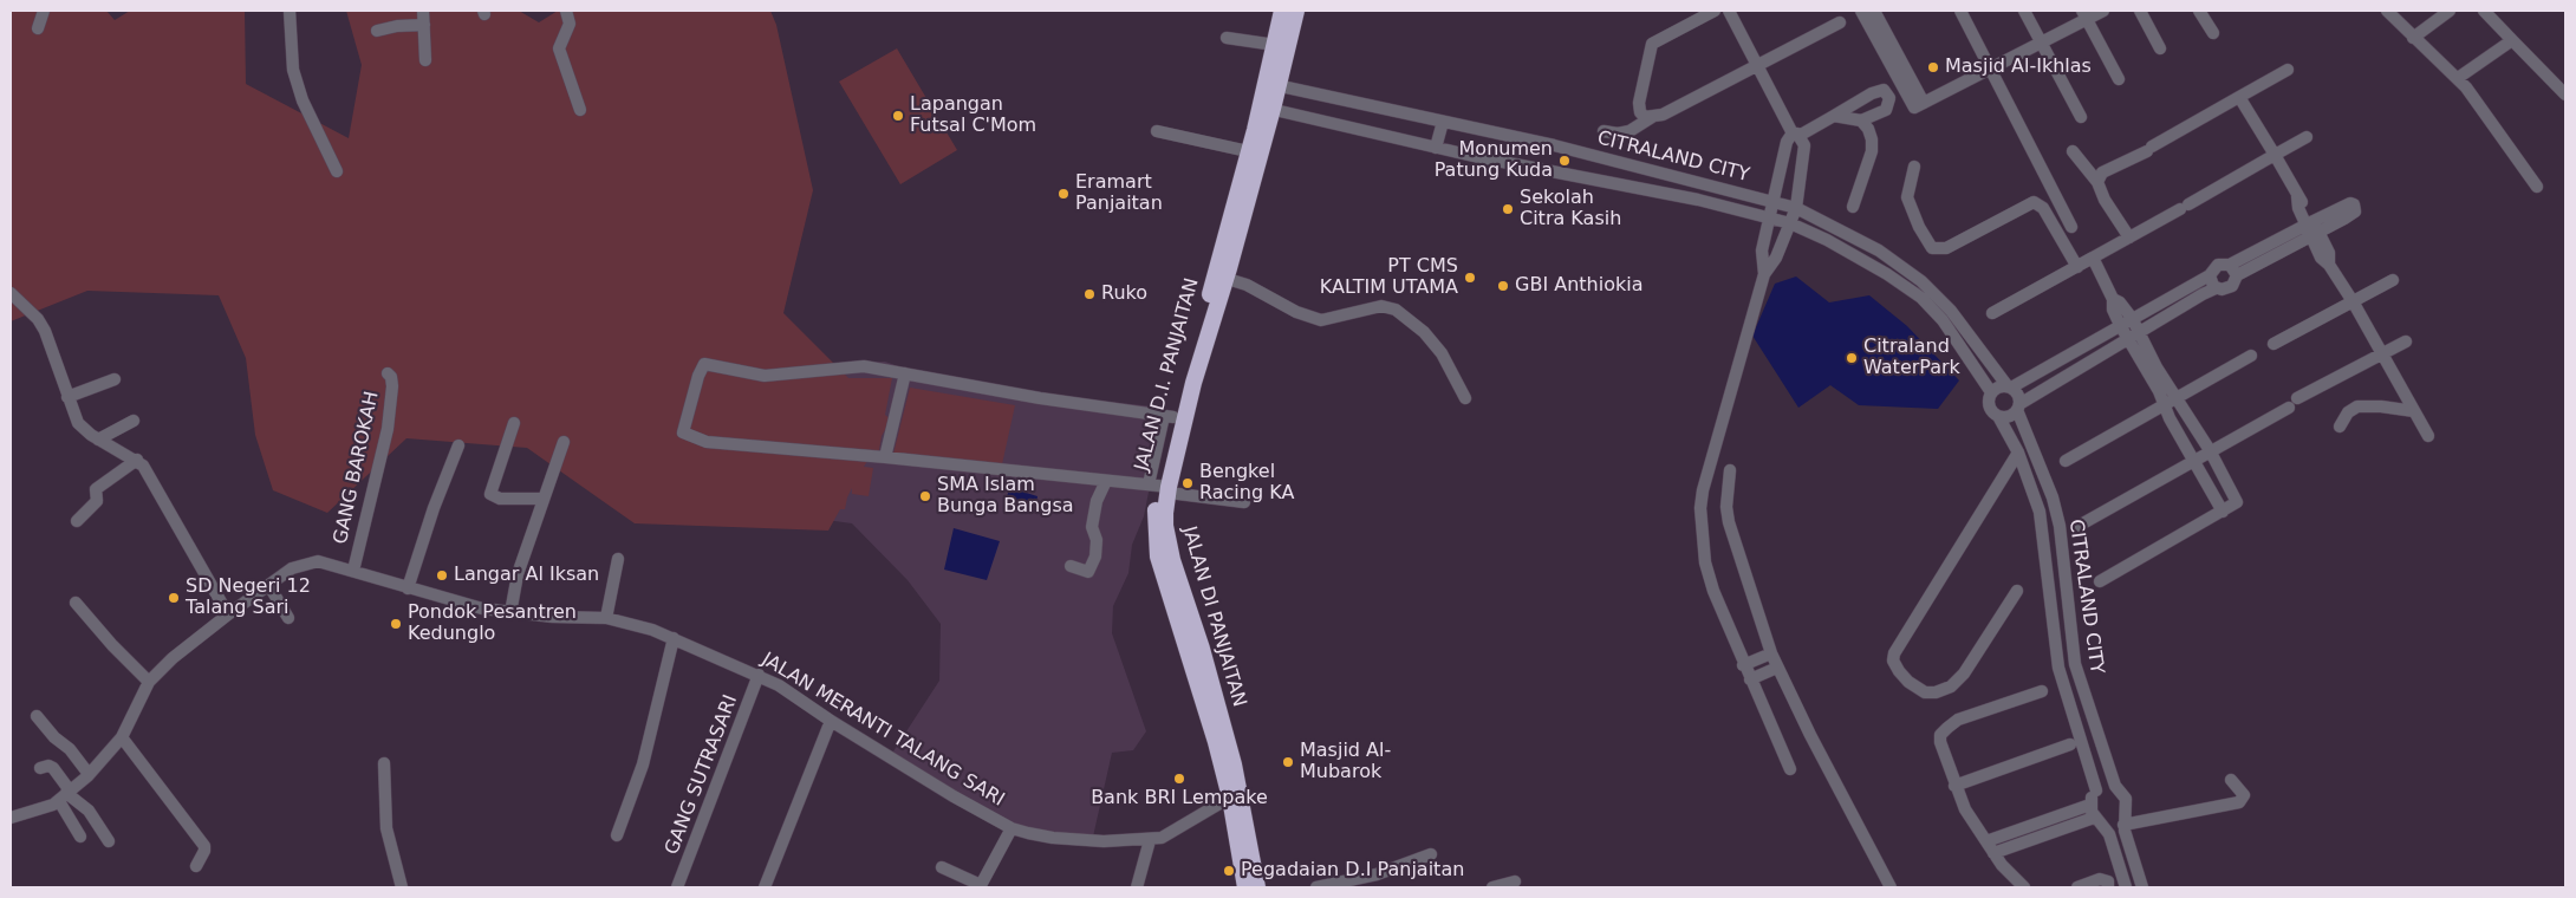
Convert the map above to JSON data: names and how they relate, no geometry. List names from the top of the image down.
{
  "streets": {
    "highway": ["JALAN D.I. PANJAITAN", "JALAN DI PANJAITAN"],
    "street": [
      "CITRALAND CITY",
      "GANG BAROKAH",
      "JALAN MERANTI TALANG SARI",
      "GANG SUTRASARI"
    ]
  },
  "crossings": [
    ["CITRALAND CITY", "JALAN D.I. PANJAITAN"],
    ["CITRALAND CITY", "JALAN DI PANJAITAN"],
    ["JALAN D.I. PANJAITAN", "JALAN DI PANJAITAN"],
    ["GANG BAROKAH", "JALAN MERANTI TALANG SARI"],
    ["JALAN DI PANJAITAN", "JALAN MERANTI TALANG SARI"],
    ["JALAN MERANTI TALANG SARI", "GANG SUTRASARI"]
  ],
  "places": [
    "Masjid Al-Ikhlas",
    "Lapangan Futsal C'Mom",
    "Monumen Patung Kuda",
    "Eramart Panjaitan",
    "Sekolah Citra Kasih",
    "PT CMS KALTIM UTAMA",
    "GBI Anthiokia",
    "Ruko",
    "Citraland WaterPark",
    "Bengkel Racing KA",
    "SMA Islam Bunga Bangsa",
    "Langar Al Iksan",
    "SD Negeri 12 Talang Sari",
    "Pondok Pesantren Kedunglo",
    "Masjid Al- Mubarok",
    "Bank BRI Lempake",
    "Pegadaian D.I Panjaitan"
  ]
}
